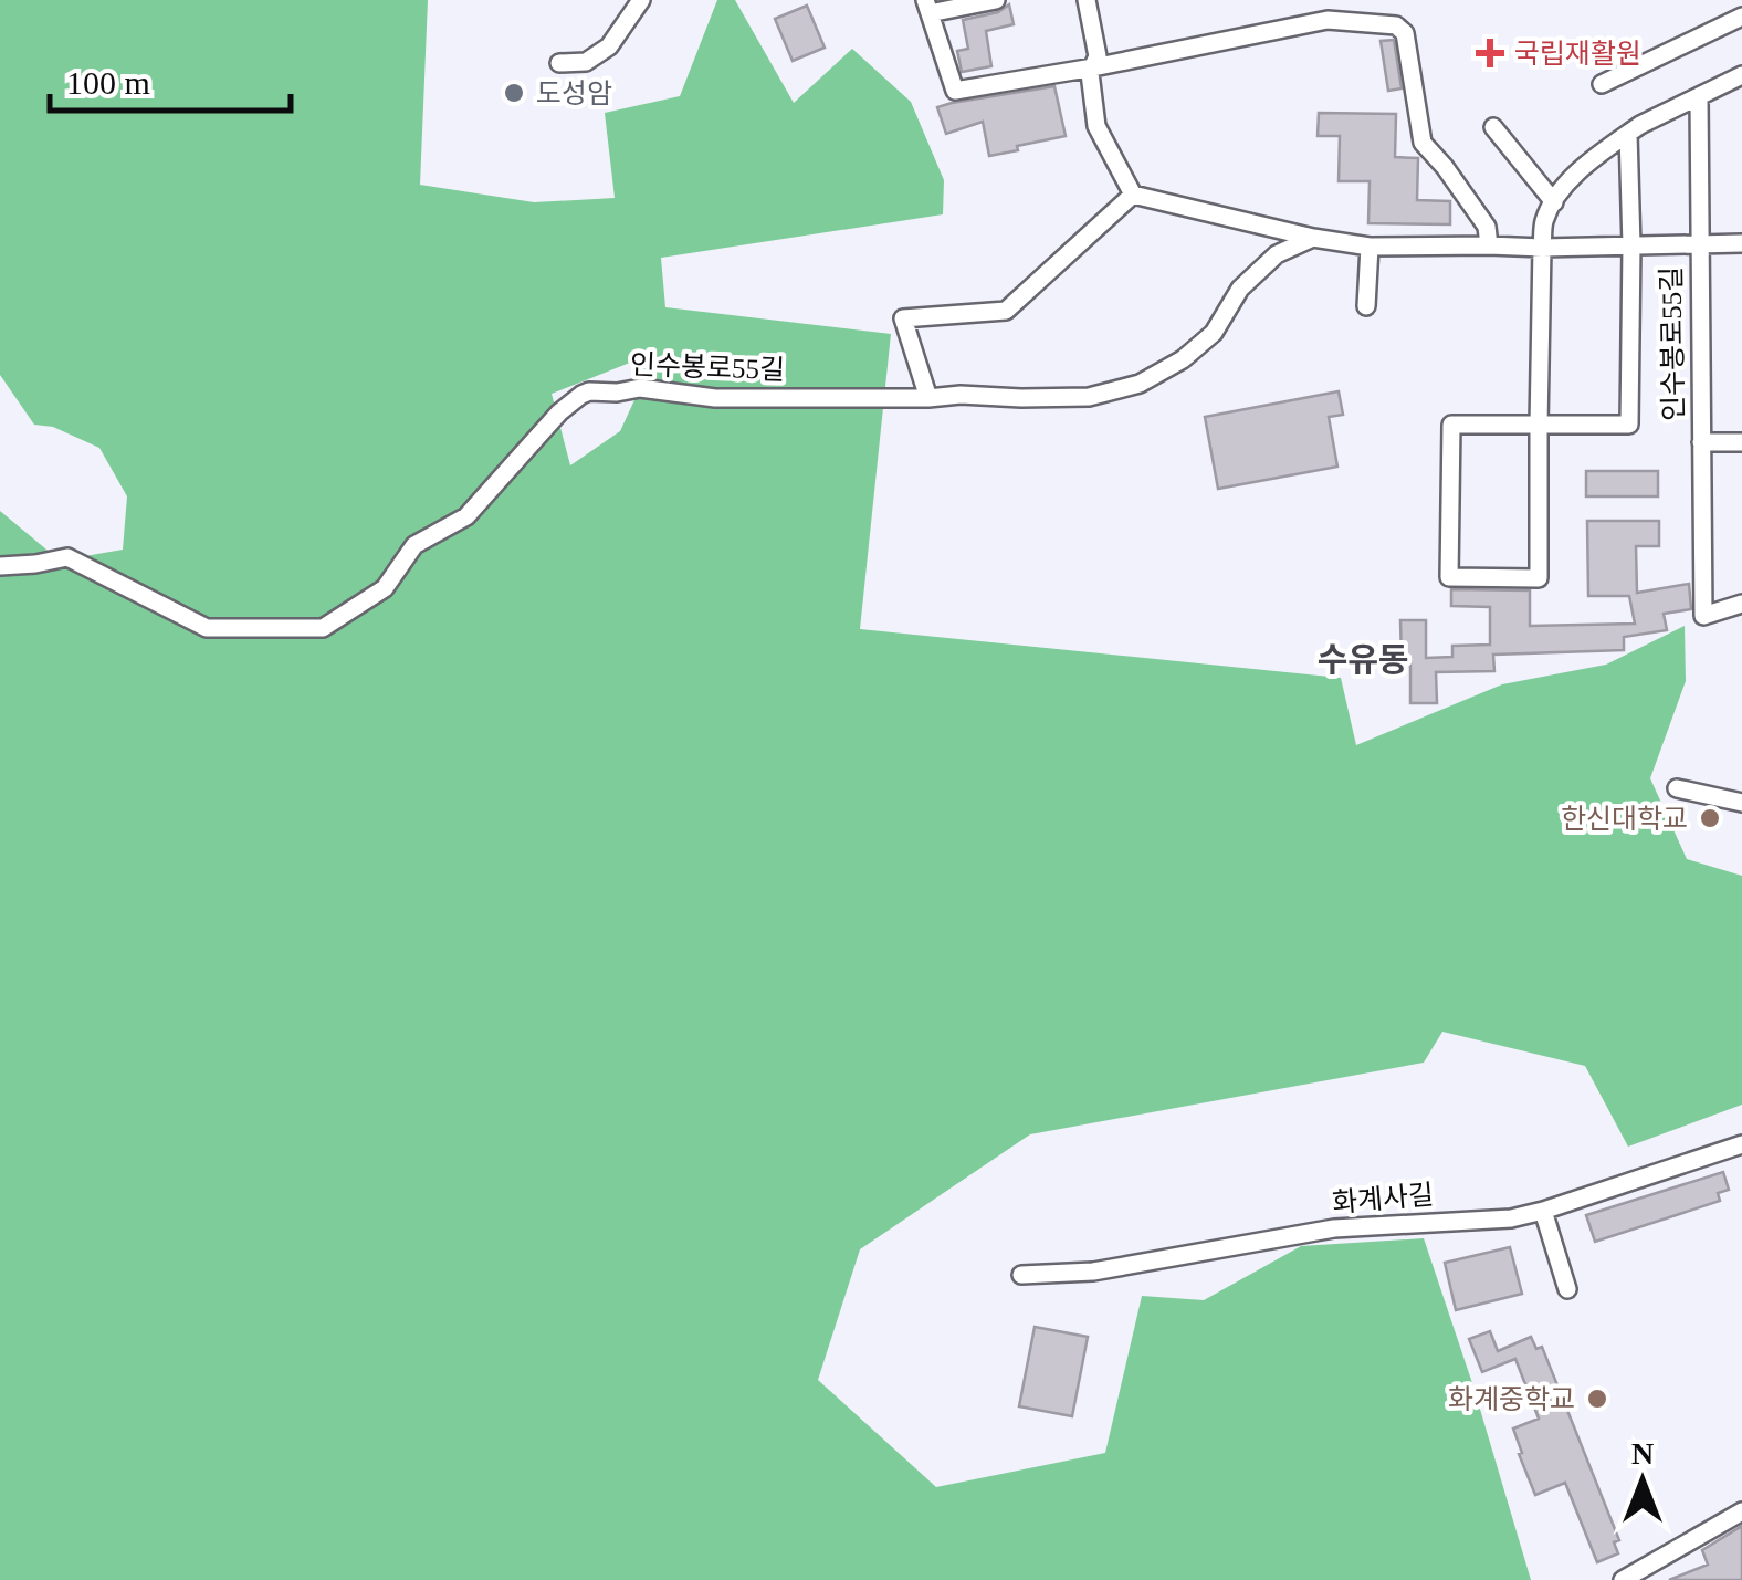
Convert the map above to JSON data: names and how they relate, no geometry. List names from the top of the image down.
{
  "streets": {
    "street": ["인수봉로55길", "화계사길"]
  },
  "districts": ["수유동"],
  "places": {
    "health": ["국립재활원"],
    "other": ["도성암", "한신대학교", "화계중학교"]
  },
  "scale_bar": "100 m",
  "north": "top"
}
